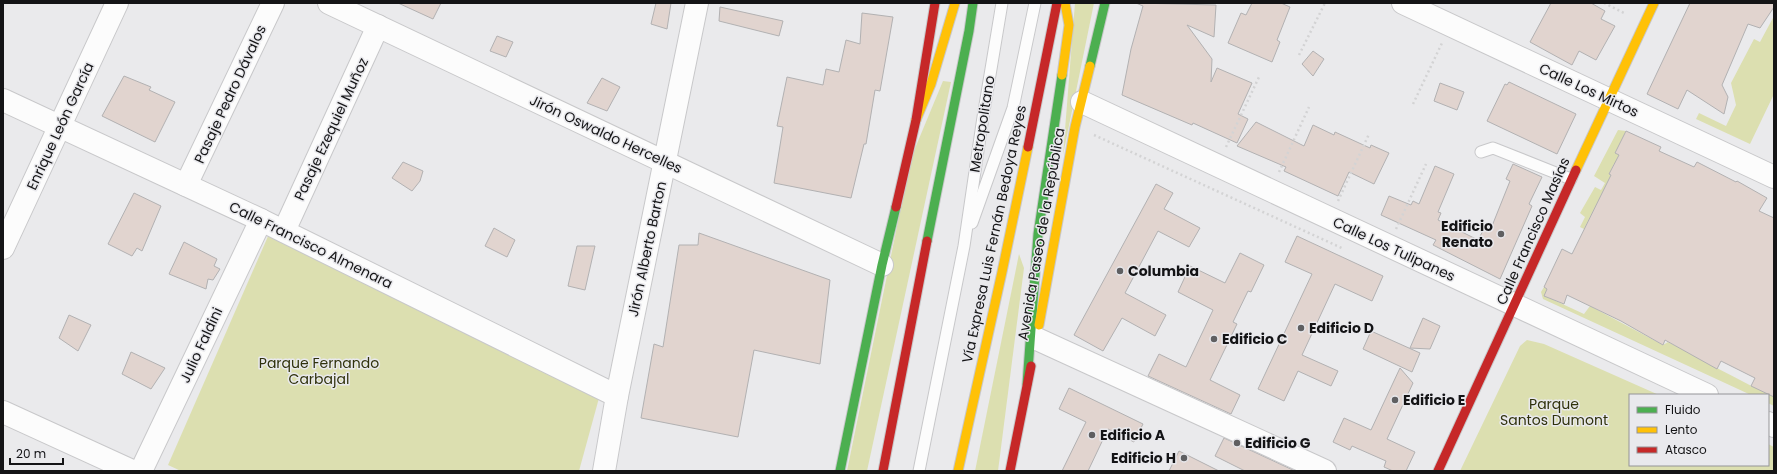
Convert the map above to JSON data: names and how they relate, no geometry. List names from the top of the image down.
{
  "streets": {
    "main road": ["Calle Francisco Masías", "Vía Expresa Luis Fernán Bedoya Reyes", "Avenida Paseo de la República"],
    "street": [
      "Calle Los Mirtos",
      "Pasaje Pedro Dávalos",
      "Enrique León García",
      "Pasaje Ezequiel Muñoz",
      "Jirón Oswaldo Hercelles",
      "Calle Francisco Almenara",
      "Jirón Alberto Barton",
      "Calle Los Tulipanes",
      "Julio Faldini"
    ],
    "lane": ["Metropolitano"]
  },
  "crossings": [
    ["Calle Los Mirtos", "Calle Francisco Masías"],
    ["Pasaje Pedro Dávalos", "Calle Francisco Almenara"],
    ["Enrique León García", "Calle Francisco Almenara"],
    ["Pasaje Ezequiel Muñoz", "Jirón Oswaldo Hercelles"],
    ["Pasaje Ezequiel Muñoz", "Calle Francisco Almenara"],
    ["Jirón Oswaldo Hercelles", "Jirón Alberto Barton"],
    ["Calle Francisco Masías", "Calle Los Tulipanes"],
    ["Avenida Paseo de la República", "Calle Los Tulipanes"],
    ["Calle Francisco Almenara", "Jirón Alberto Barton"],
    ["Calle Francisco Almenara", "Julio Faldini"]
  ],
  "parks": ["Parque Fernando Carbajal", "Parque Santos Dumont"],
  "places": [
    "Edificio Renato",
    "Columbia",
    "Edificio D",
    "Edificio C",
    "Edificio E",
    "Edificio A",
    "Edificio G",
    "Edificio H"
  ],
  "legend": ["Fluido", "Lento", "Atasco"],
  "scale_bar": "20 m"
}
